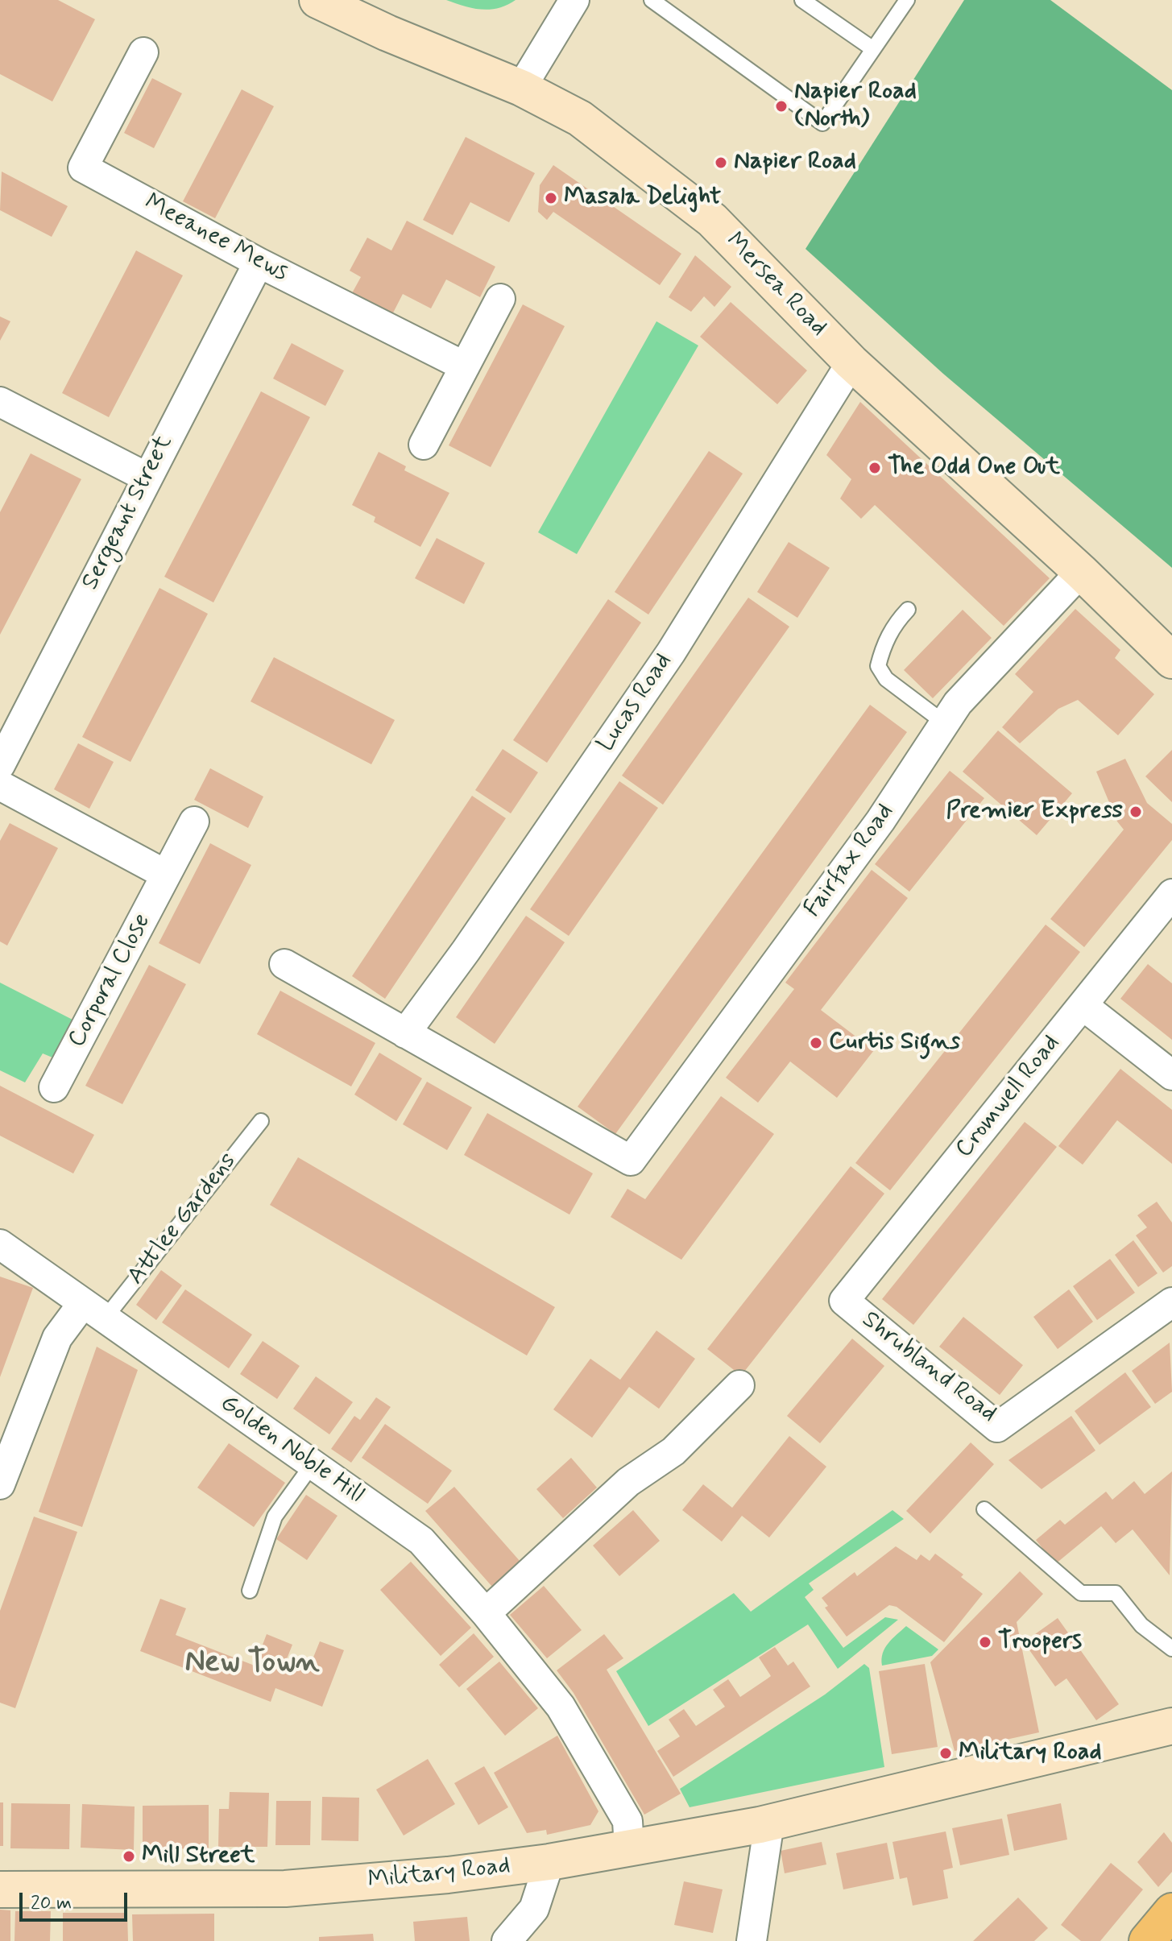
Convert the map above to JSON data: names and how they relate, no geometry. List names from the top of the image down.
{
  "streets": {
    "street": [
      "Meeanee Mews",
      "Mersea Road",
      "Sergeant Street",
      "Lucas Road",
      "Fairfax Road",
      "Corporal Close",
      "Cromwell Road",
      "Shrubland Road",
      "Golden Noble Hill",
      "Military Road"
    ],
    "lane": ["Attlee Gardens"]
  },
  "crossings": [
    ["Meeanee Mews", "Sergeant Street"],
    ["Mersea Road", "Lucas Road"],
    ["Mersea Road", "Fairfax Road"],
    ["Lucas Road", "Fairfax Road"],
    ["Cromwell Road", "Shrubland Road"],
    ["Attlee Gardens", "Golden Noble Hill"],
    ["Golden Noble Hill", "Military Road"]
  ],
  "districts": ["New Town"],
  "places": [
    "Napier Road (North)",
    "Napier Road",
    "Masala Delight",
    "The Odd One Out",
    "Premier Express",
    "Curtis Signs",
    "Troopers",
    "Military Road",
    "Mill Street"
  ],
  "scale_bar": "20 m"
}
